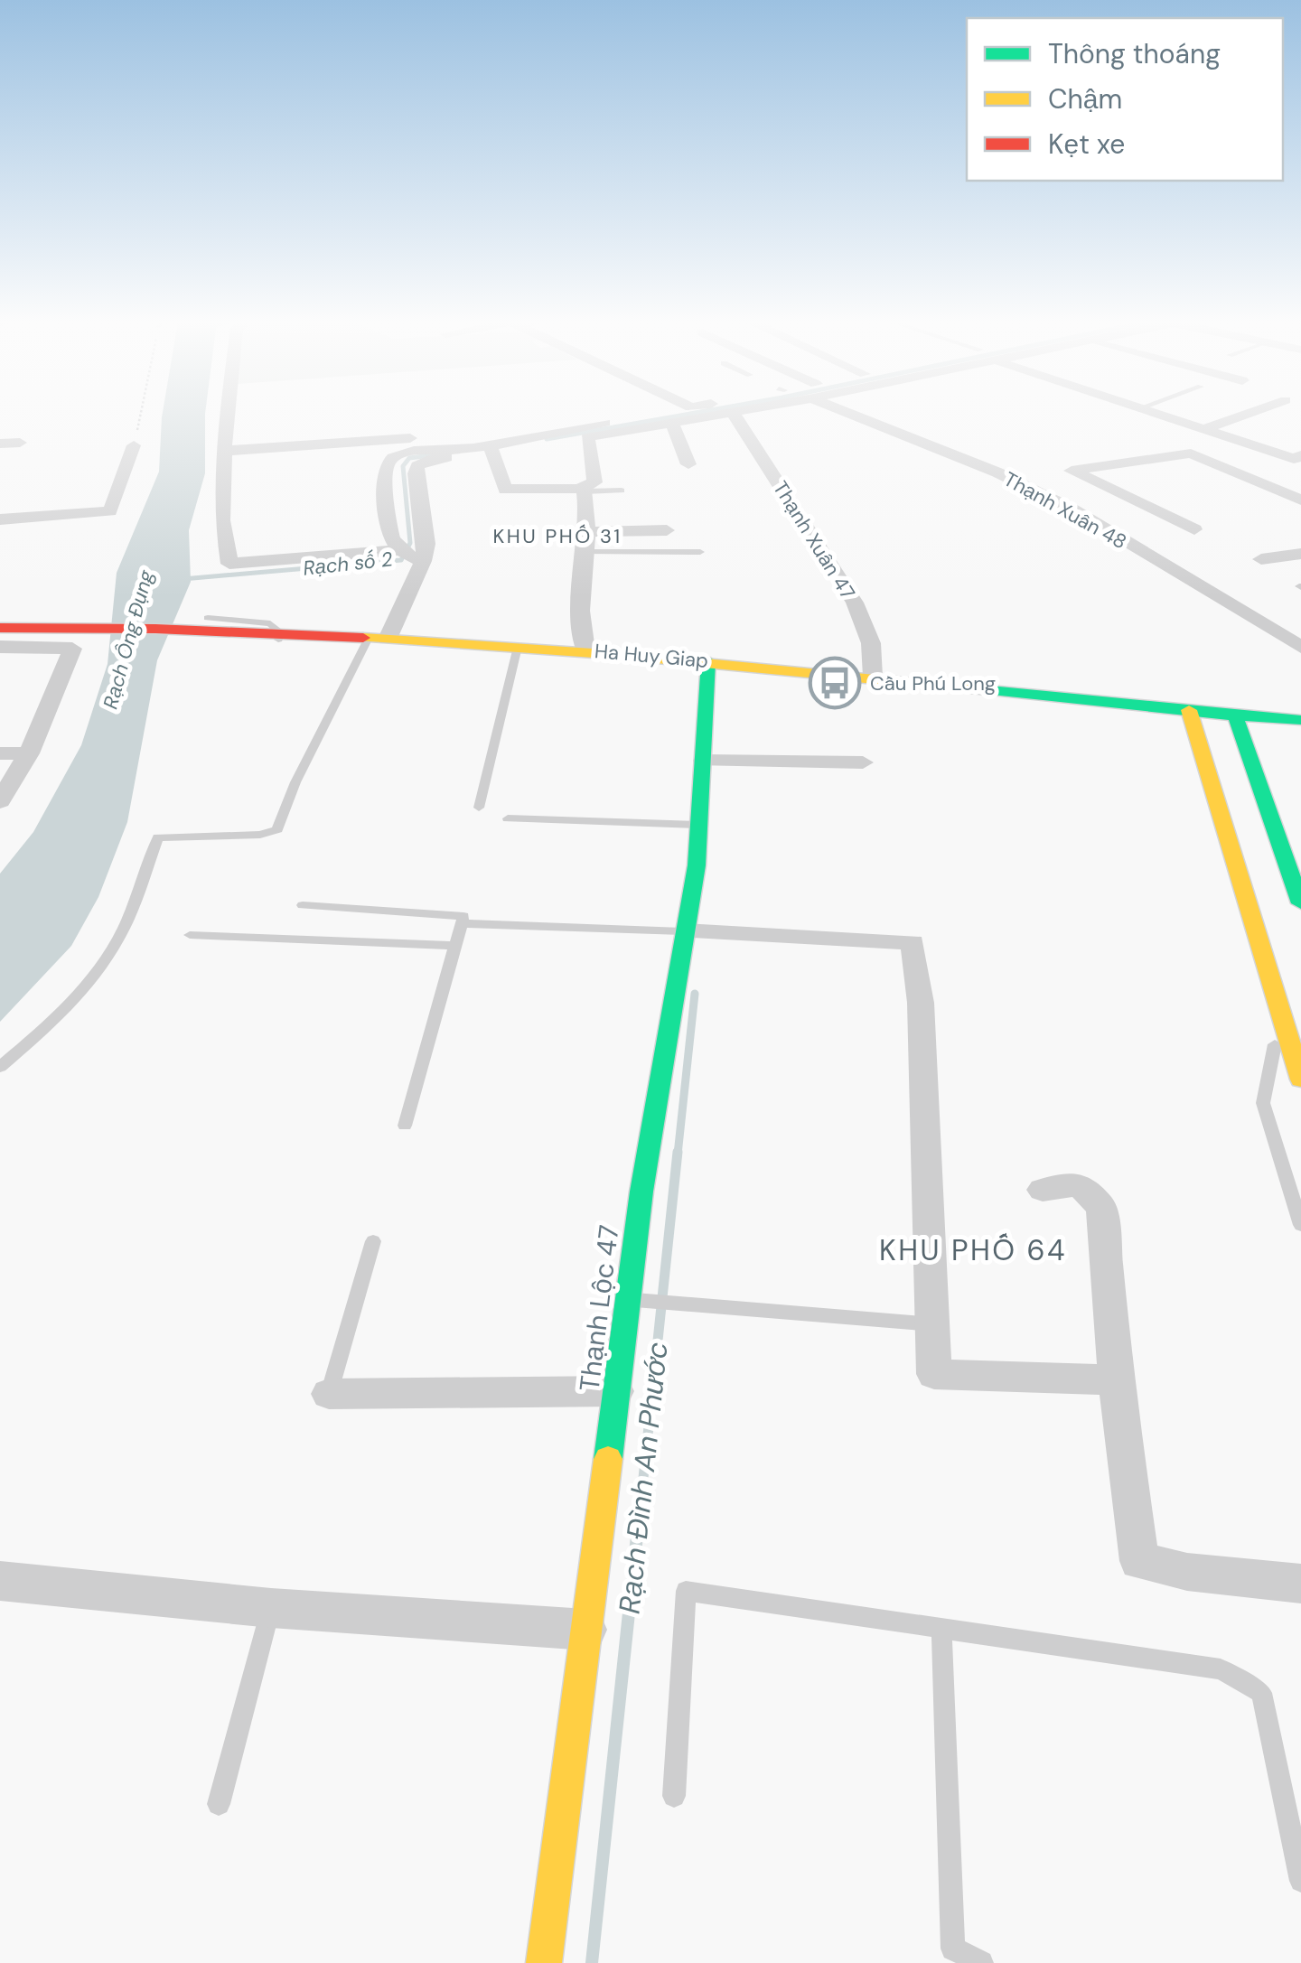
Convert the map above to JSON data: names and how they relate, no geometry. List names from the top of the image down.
{
  "streets": {
    "main road": ["Ha Huy Giap", "Thạnh Lộc 47"],
    "street": ["Thạnh Xuân 48", "Thạnh Xuân 47"]
  },
  "crossings": [
    ["Thạnh Xuân 47", "Ha Huy Giap"],
    ["Ha Huy Giap", "Thạnh Lộc 47"]
  ],
  "districts": ["KHU PHỐ 31", "KHU PHỐ 64"],
  "water": ["Rạch số 2", "Rạch Ông Đụng", "Rạch Đình An Phước"],
  "places": {
    "bus stop": ["Cầu Phú Long"]
  },
  "legend": ["Thông thoáng", "Chậm", "Kẹt xe"]
}
